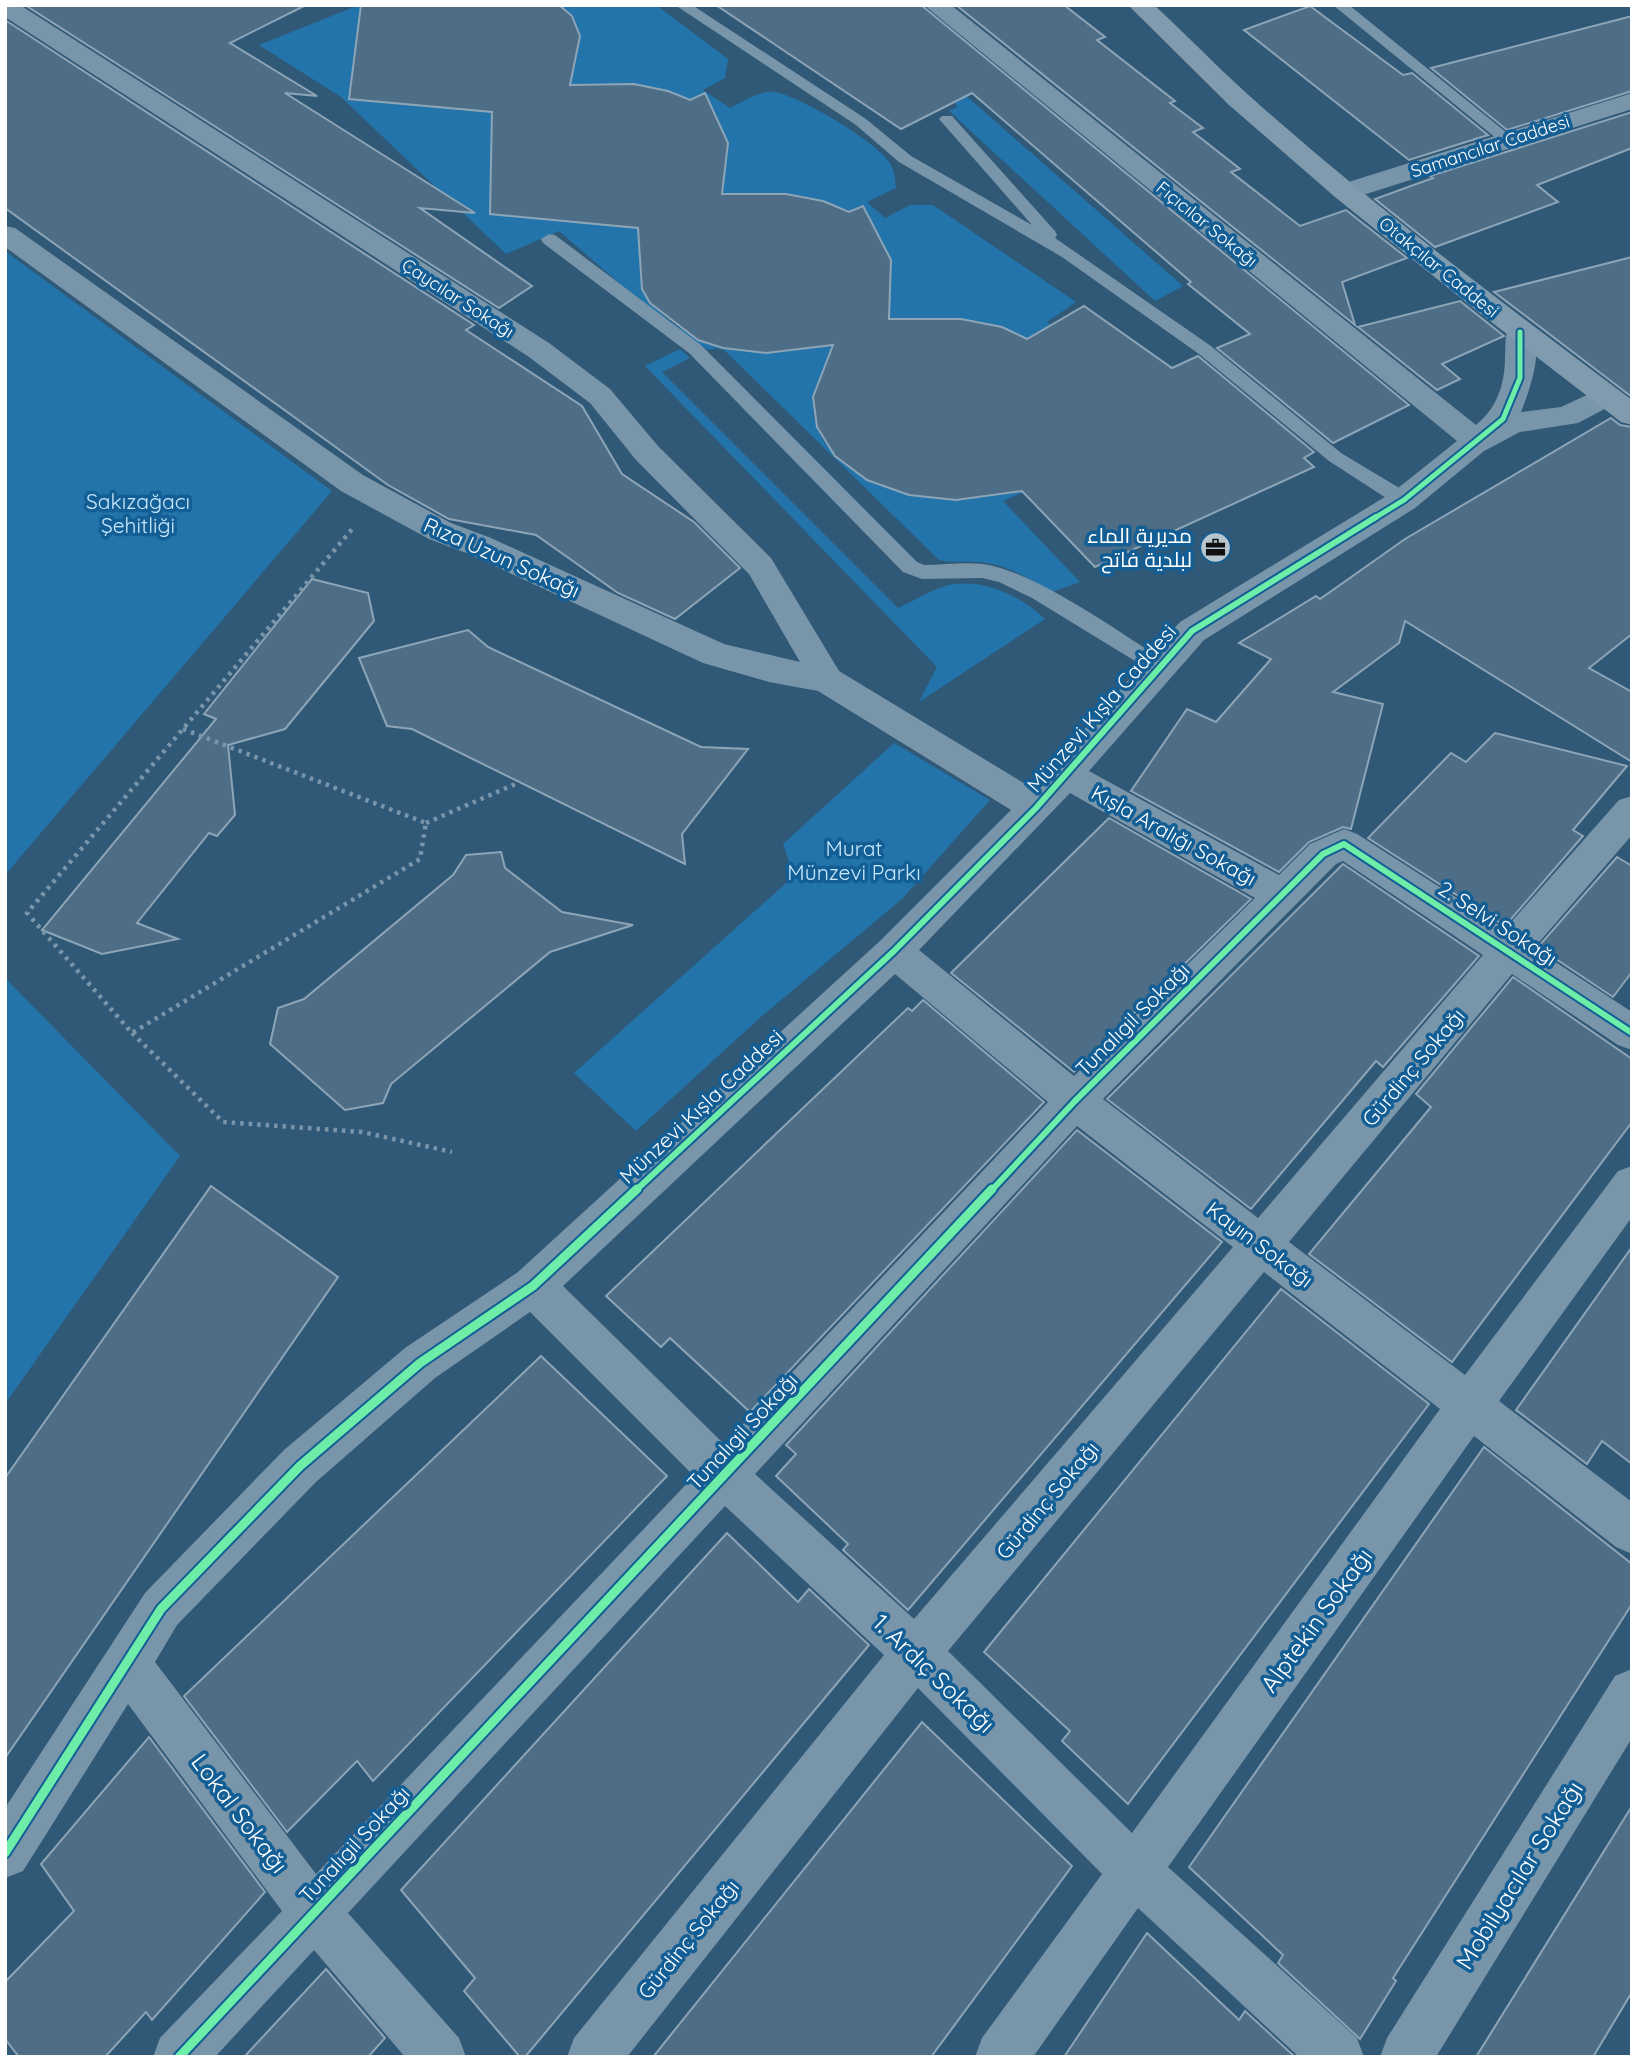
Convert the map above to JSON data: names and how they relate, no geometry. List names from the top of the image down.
{
  "streets": {
    "main road": ["Otakçılar Caddesi"],
    "street": [
      "Samancılar Caddesi",
      "Fıçıcılar Sokağı",
      "Çaycılar Sokağı",
      "Rıza Uzun Sokağı",
      "Münzevi Kışla Caddesi",
      "Kışla Aralığı Sokağı",
      "2. Selvi Sokağı",
      "Tunalıgil Sokağı",
      "Gürdinç Sokağı",
      "Kayın Sokağı",
      "Alptekin Sokağı",
      "1. Ardıç Sokağı",
      "Lokal Sokağı",
      "Mobilyacılar Sokağı"
    ]
  },
  "crossings": [
    ["Samancılar Caddesi", "Otakçılar Caddesi"],
    ["Fıçıcılar Sokağı", "Münzevi Kışla Caddesi"],
    ["Çaycılar Sokağı", "Rıza Uzun Sokağı"],
    ["Rıza Uzun Sokağı", "Münzevi Kışla Caddesi"],
    ["Münzevi Kışla Caddesi", "Kışla Aralığı Sokağı"],
    ["Münzevi Kışla Caddesi", "Kayın Sokağı"],
    ["Münzevi Kışla Caddesi", "1. Ardıç Sokağı"],
    ["Münzevi Kışla Caddesi", "Lokal Sokağı"],
    ["Kışla Aralığı Sokağı", "Tunalıgil Sokağı"],
    ["2. Selvi Sokağı", "Tunalıgil Sokağı"],
    ["2. Selvi Sokağı", "Gürdinç Sokağı"],
    ["Tunalıgil Sokağı", "Kayın Sokağı"],
    ["Tunalıgil Sokağı", "1. Ardıç Sokağı"],
    ["Tunalıgil Sokağı", "Lokal Sokağı"],
    ["Gürdinç Sokağı", "Kayın Sokağı"],
    ["Gürdinç Sokağı", "1. Ardıç Sokağı"],
    ["Kayın Sokağı", "Alptekin Sokağı"],
    ["Alptekin Sokağı", "1. Ardıç Sokağı"]
  ],
  "parks": ["Sakızağacı Şehitliği", "Murat Münzevi Parkı"],
  "places": {
    "office": ["مديرية الماء لبلدية فاتح"]
  }
}
